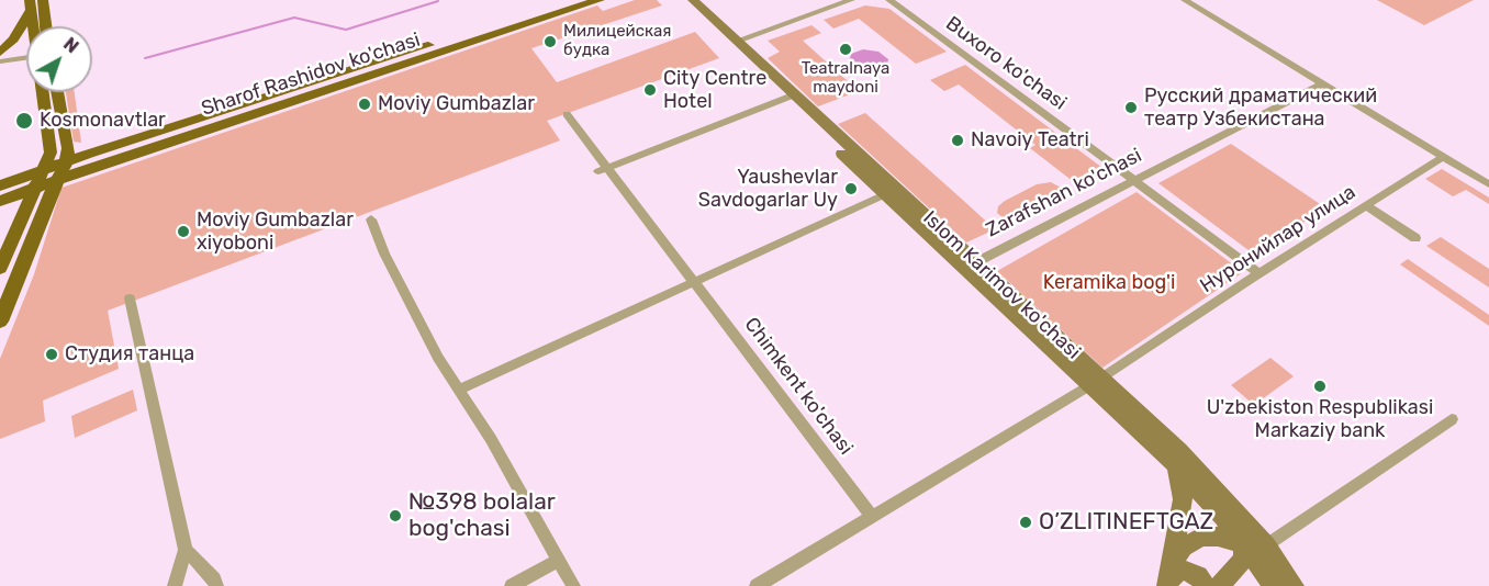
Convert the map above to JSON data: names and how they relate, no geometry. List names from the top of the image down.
{
  "streets": {
    "main road": ["Sharof Rashidov ko'chasi", "Islom Karimov ko'chasi"],
    "street": [
      "Buxoro ko'chasi",
      "Zarafshan ko'chasi",
      "Нуронийлар улица",
      "Chimkent ko'chasi"
    ]
  },
  "crossings": [
    ["Buxoro ko'chasi", "Zarafshan ko'chasi"],
    ["Buxoro ko'chasi", "Нуронийлар улица"],
    ["Zarafshan ko'chasi", "Islom Karimov ko'chasi"],
    ["Нуронийлар улица", "Islom Karimov ko'chasi"],
    ["Нуронийлар улица", "Chimkent ko'chasi"]
  ],
  "parks": ["Keramika bog'i"],
  "places": [
    "Милицейская будка",
    "Teatralnaya maydoni",
    "City Centre Hotel",
    "Moviy Gumbazlar",
    "Русский драматический театр Узбекистана",
    "Kosmonavtlar",
    "Navoiy Teatri",
    "Yaushevlar Savdogarlar Uy",
    "Moviy Gumbazlar xiyoboni",
    "Студия танца",
    "U'zbekiston Respublikasi Markaziy bank",
    "№398 bolalar bog'chasi",
    "O’ZLITINEFTGAZ"
  ],
  "north": "top right"
}
